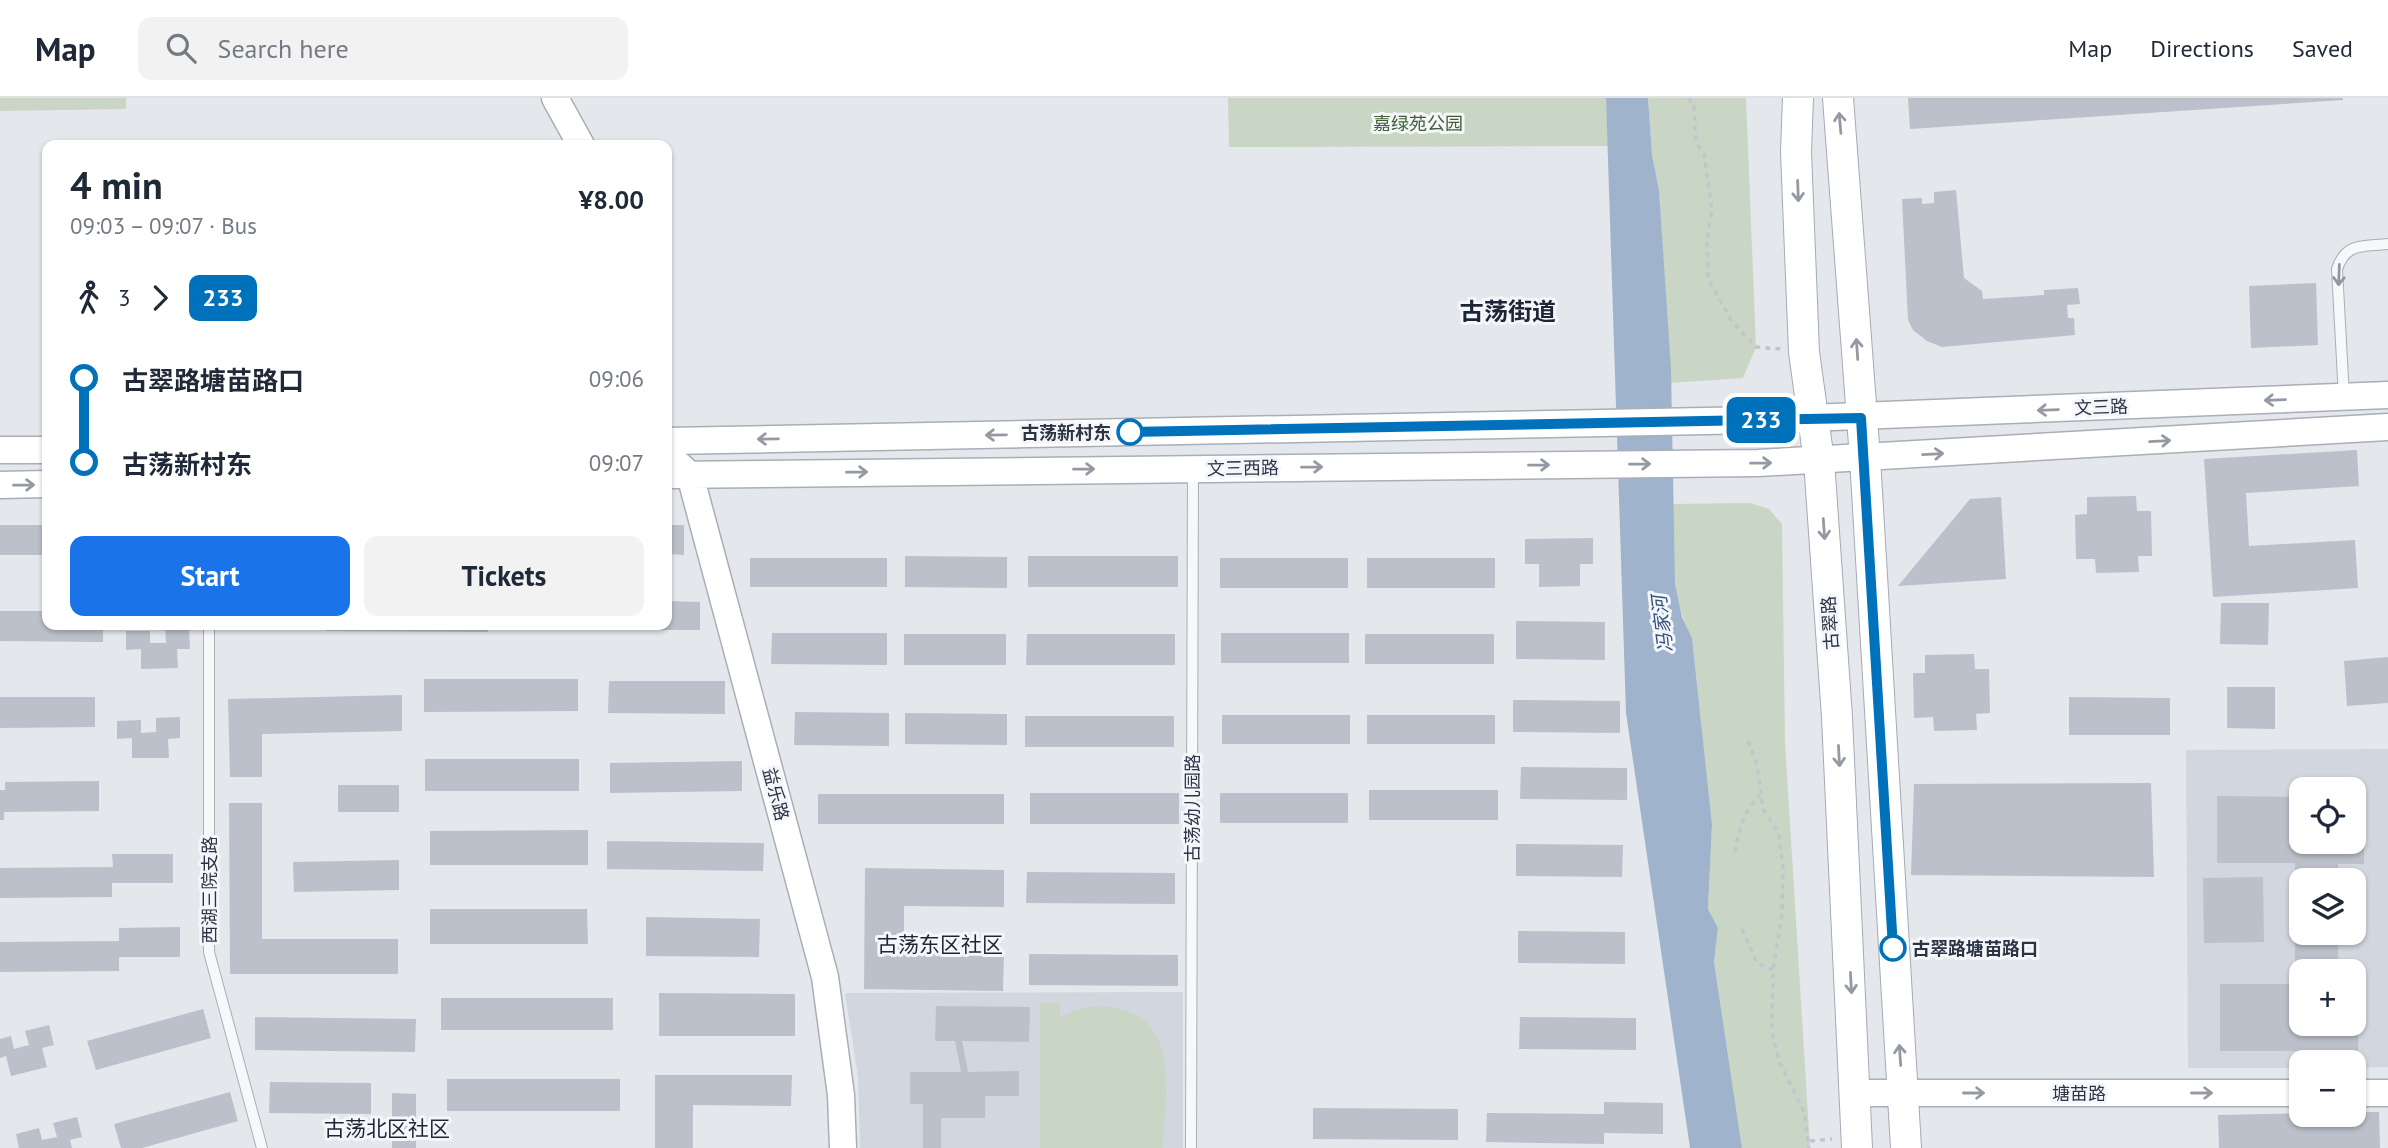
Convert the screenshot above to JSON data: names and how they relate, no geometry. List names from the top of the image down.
{
  "streets": {
    "main road": [
      "文三路",
      "文三西路",
      "古翠路",
      "益乐路",
      "塘苗路"
    ],
    "lane": ["古荡幼儿园路", "西湖三院支路"]
  },
  "crossings": [
    ["文三路", "文三西路"],
    ["文三路", "古翠路"],
    ["文三西路", "古翠路"],
    ["文三西路", "益乐路"],
    ["文三西路", "古荡幼儿园路"],
    ["古翠路", "塘苗路"]
  ],
  "one_way": ["塘苗路"],
  "districts": ["古荡街道", "古荡东区社区", "古荡北区社区"],
  "water": ["冯家河"],
  "parks": ["嘉绿苑公园"],
  "places": ["古荡新村东", "古翠路塘苗路口"],
  "lines": ["bus line 233"],
  "page": {
    "header": "Map",
    "search": "Search here",
    "nav": ["Map", "Directions", "Saved"],
    "on_map": "233",
    "heading": ["4 min", "09:03 – 09:07 · Bus", "¥8.00"],
    "legs": ["3", "233"],
    "list": [
      {
        "name": "古翠路塘苗路口",
        "value": "09:06"
      },
      {
        "name": "古荡新村东",
        "value": "09:07"
      }
    ],
    "buttons": ["Start", "Tickets"],
    "map_buttons": ["+", "−"]
  }
}
